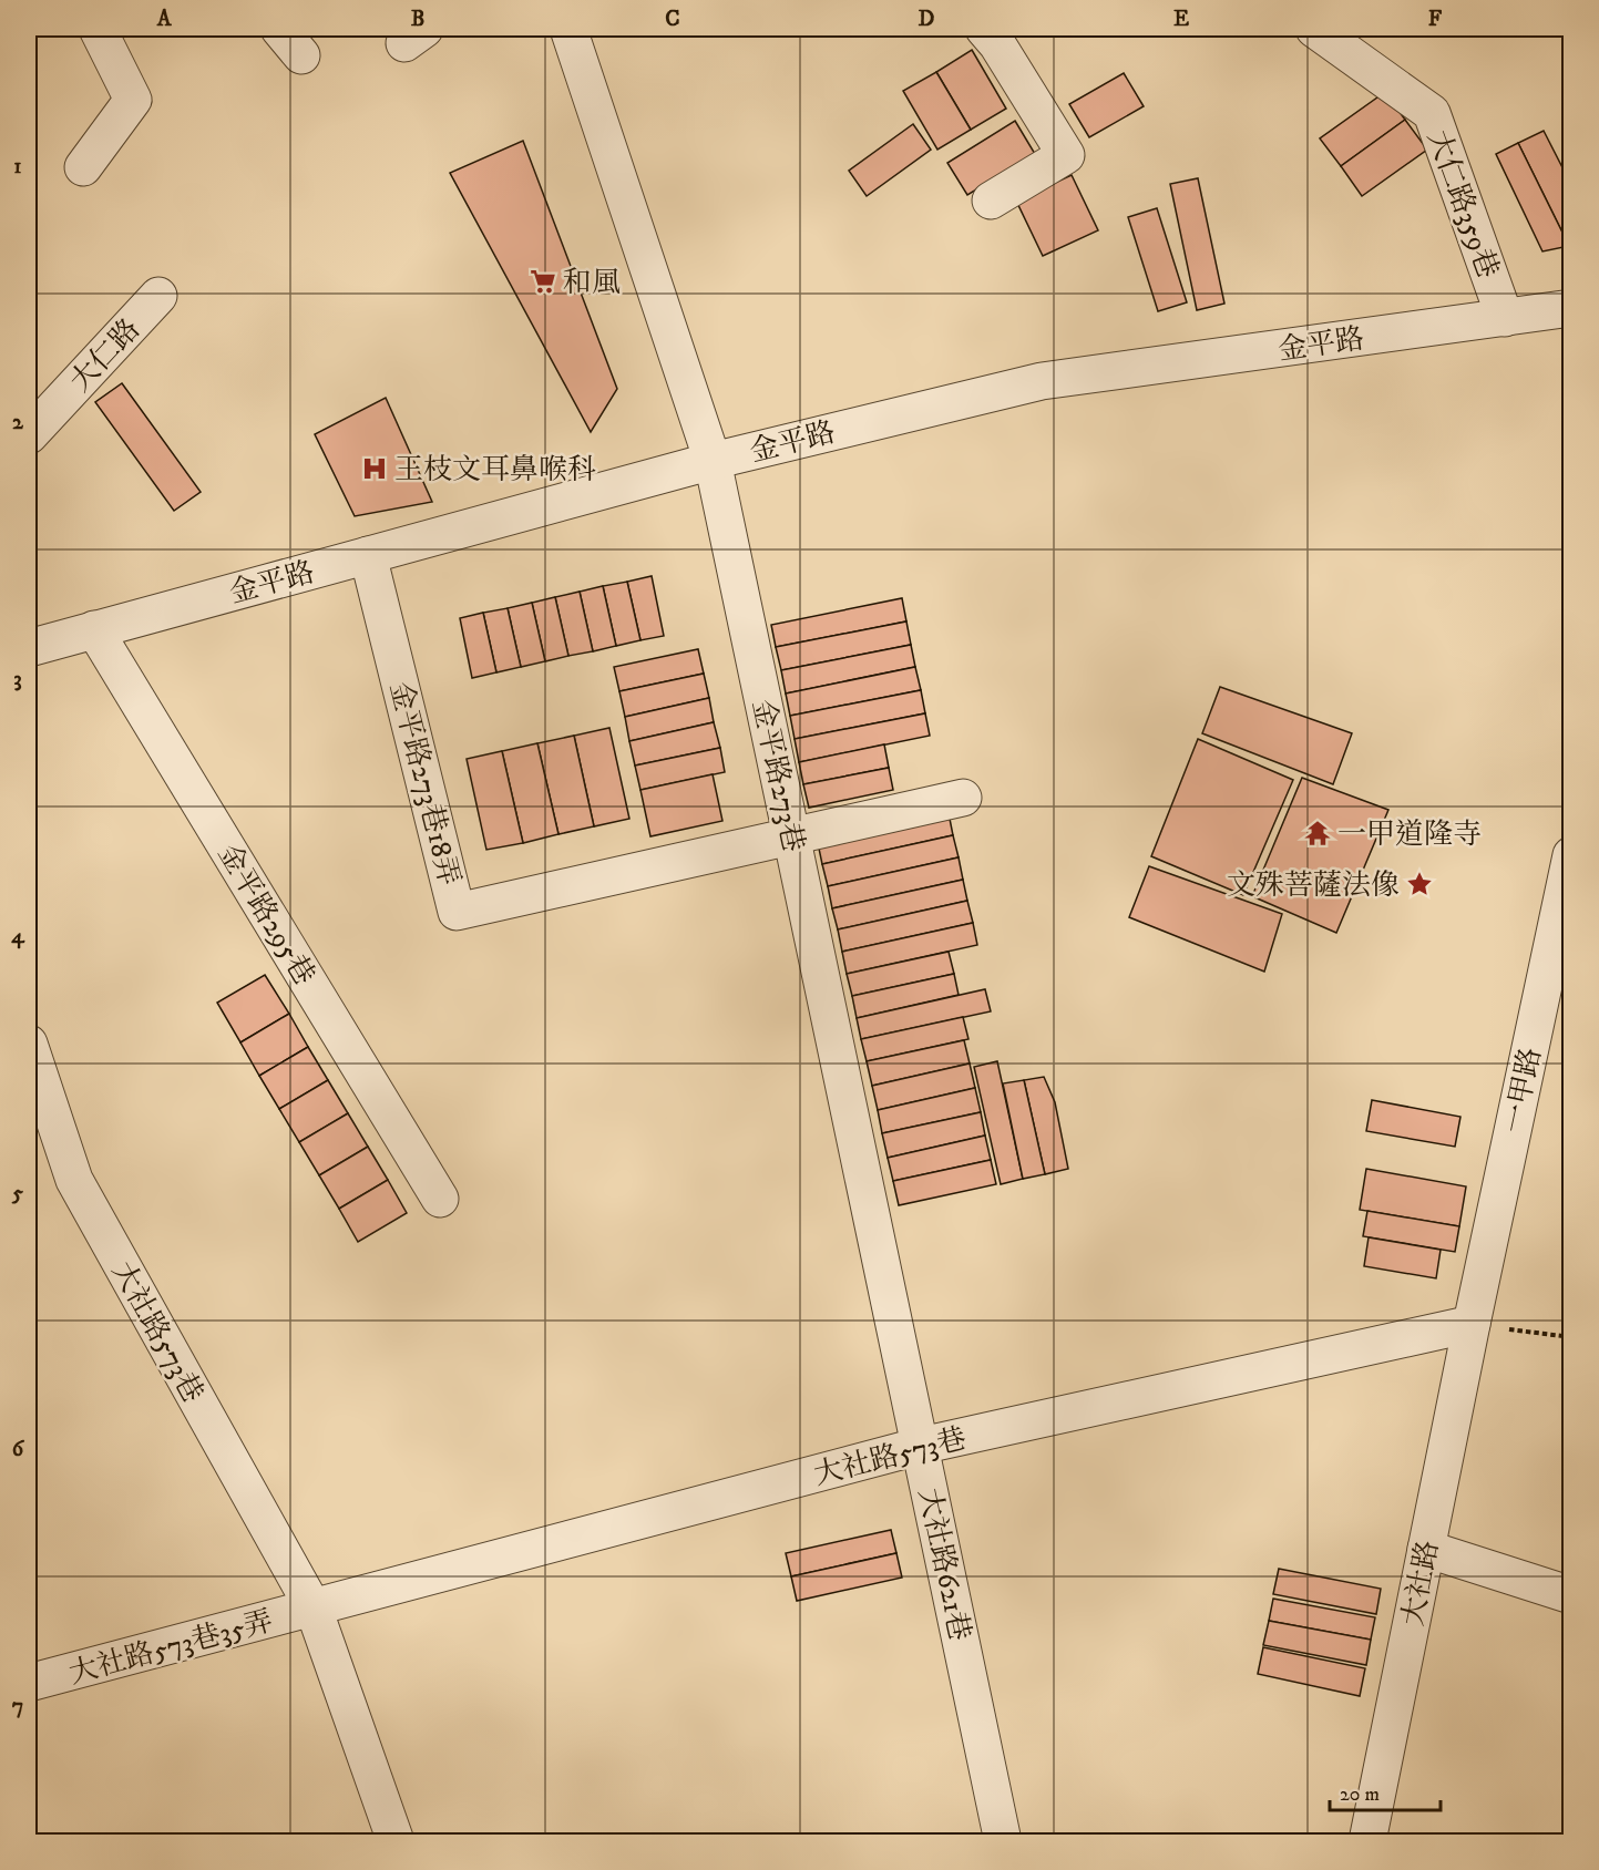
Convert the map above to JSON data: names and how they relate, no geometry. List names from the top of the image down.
{
  "streets": {
    "street": [
      "大仁路359巷",
      "金平路",
      "大仁路",
      "金平路273巷",
      "金平路273巷18弄",
      "金平路295巷",
      "一甲路",
      "大社路573巷",
      "大社路621巷",
      "大社路",
      "大社路573巷35弄"
    ]
  },
  "crossings": [
    ["大仁路359巷", "金平路"],
    ["金平路", "金平路273巷"],
    ["金平路", "金平路273巷18弄"],
    ["金平路", "金平路295巷"],
    ["金平路273巷", "金平路273巷18弄"],
    ["金平路273巷", "大社路621巷"],
    ["一甲路", "大社路573巷"],
    ["一甲路", "大社路"],
    ["大社路573巷", "大社路621巷"],
    ["大社路573巷", "大社路"],
    ["大社路573巷", "大社路573巷35弄"]
  ],
  "places": {
    "supermarket": ["和風"],
    "hospital": ["王枝文耳鼻喉科"],
    "temple": ["一甲道隆寺"],
    "place": ["文殊菩薩法像"]
  },
  "scale_bar": "20 m",
  "grid": {
    "columns": [
      "A",
      "B",
      "C",
      "D",
      "E",
      "F"
    ],
    "rows": [
      "1",
      "2",
      "3",
      "4",
      "5",
      "6",
      "7"
    ]
  }
}
